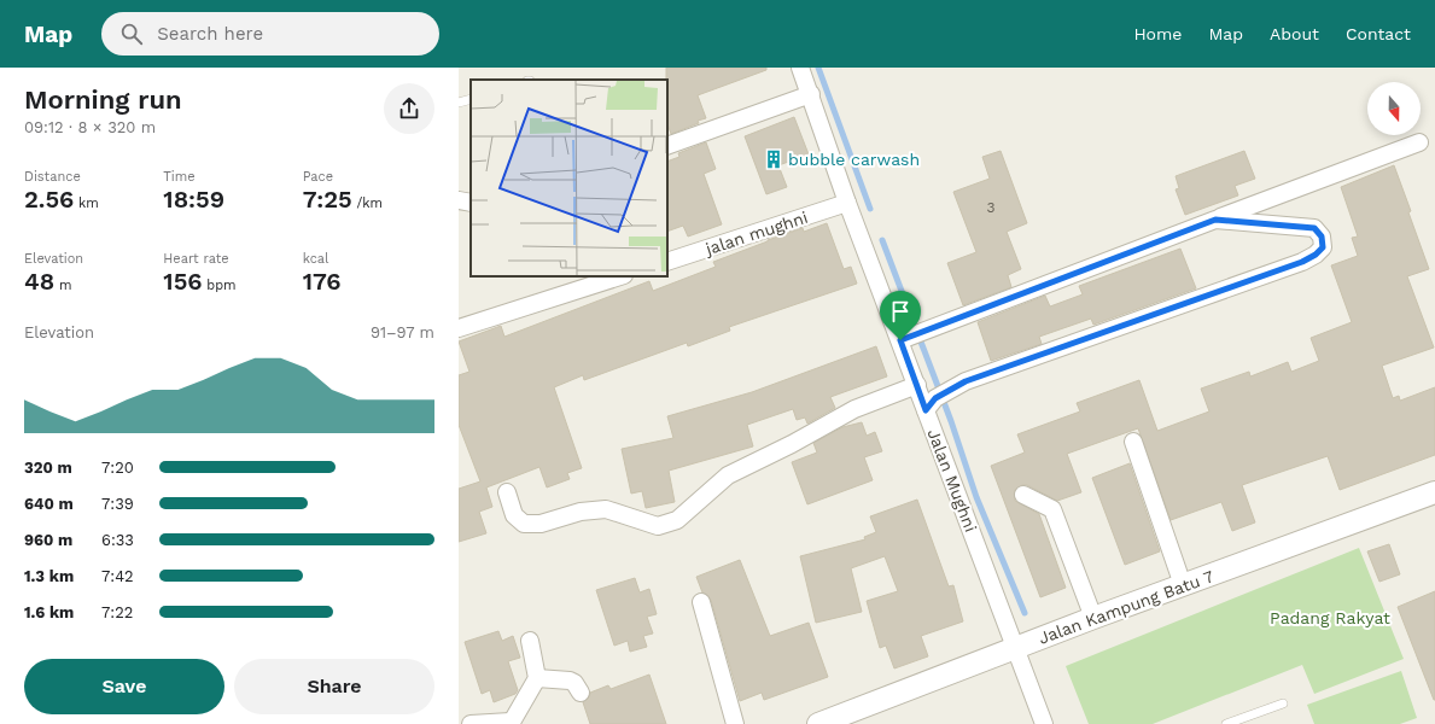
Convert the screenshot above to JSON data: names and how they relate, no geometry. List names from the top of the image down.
{
  "streets": {
    "street": ["jalan mughni", "Jalan Mughni", "Jalan Kampung Batu 7"]
  },
  "crossings": [
    ["jalan mughni", "Jalan Mughni"],
    ["Jalan Mughni", "Jalan Kampung Batu 7"]
  ],
  "parks": ["Padang Rakyat"],
  "places": {
    "building": ["bubble carwash"]
  },
  "house_numbers": ["3"],
  "north": "bottom",
  "page": {
    "header": "Map",
    "search": "Search here",
    "nav": [
      "Home",
      "Map",
      "About",
      "Contact"
    ],
    "heading": ["Morning run", "09:12 · 8 × 320 m"],
    "stats": [
      ["Distance", "2.56 km"],
      ["Time", "18:59"],
      ["Pace", "7:25 /km"],
      ["Elevation", "48 m"],
      ["Heart rate", "156 bpm"],
      ["kcal", "176"]
    ],
    "chart": ["Elevation", "91–97 m"],
    "list": [
      {
        "name": "320 m",
        "note": "7:20"
      },
      {
        "name": "640 m",
        "note": "7:39"
      },
      {
        "name": "960 m",
        "note": "6:33"
      },
      {
        "name": "1.3 km",
        "note": "7:42"
      },
      {
        "name": "1.6 km",
        "note": "7:22"
      }
    ],
    "buttons": ["Save", "Share"]
  }
}
